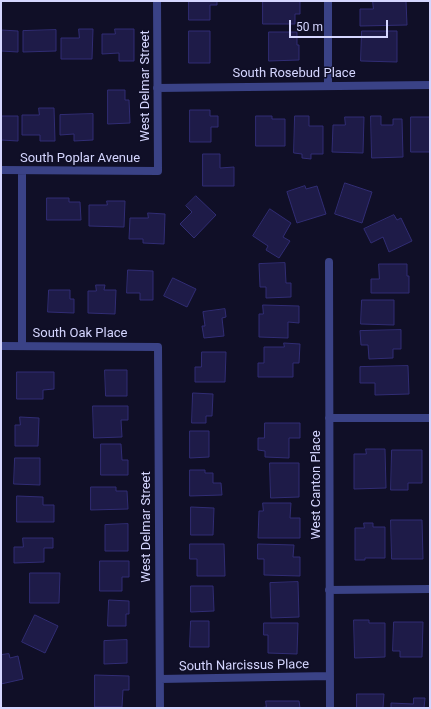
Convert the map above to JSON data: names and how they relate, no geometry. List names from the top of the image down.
{
  "streets": {
    "street": [
      "South Rosebud Place",
      "West Delmar Street",
      "South Poplar Avenue",
      "South Oak Place",
      "West Canton Place",
      "South Narcissus Place"
    ]
  },
  "crossings": [
    ["South Rosebud Place", "West Delmar Street"],
    ["West Delmar Street", "South Poplar Avenue"],
    ["West Delmar Street", "South Oak Place"],
    ["West Delmar Street", "South Narcissus Place"],
    ["West Canton Place", "South Narcissus Place"]
  ],
  "scale_bar": "50 m"
}
